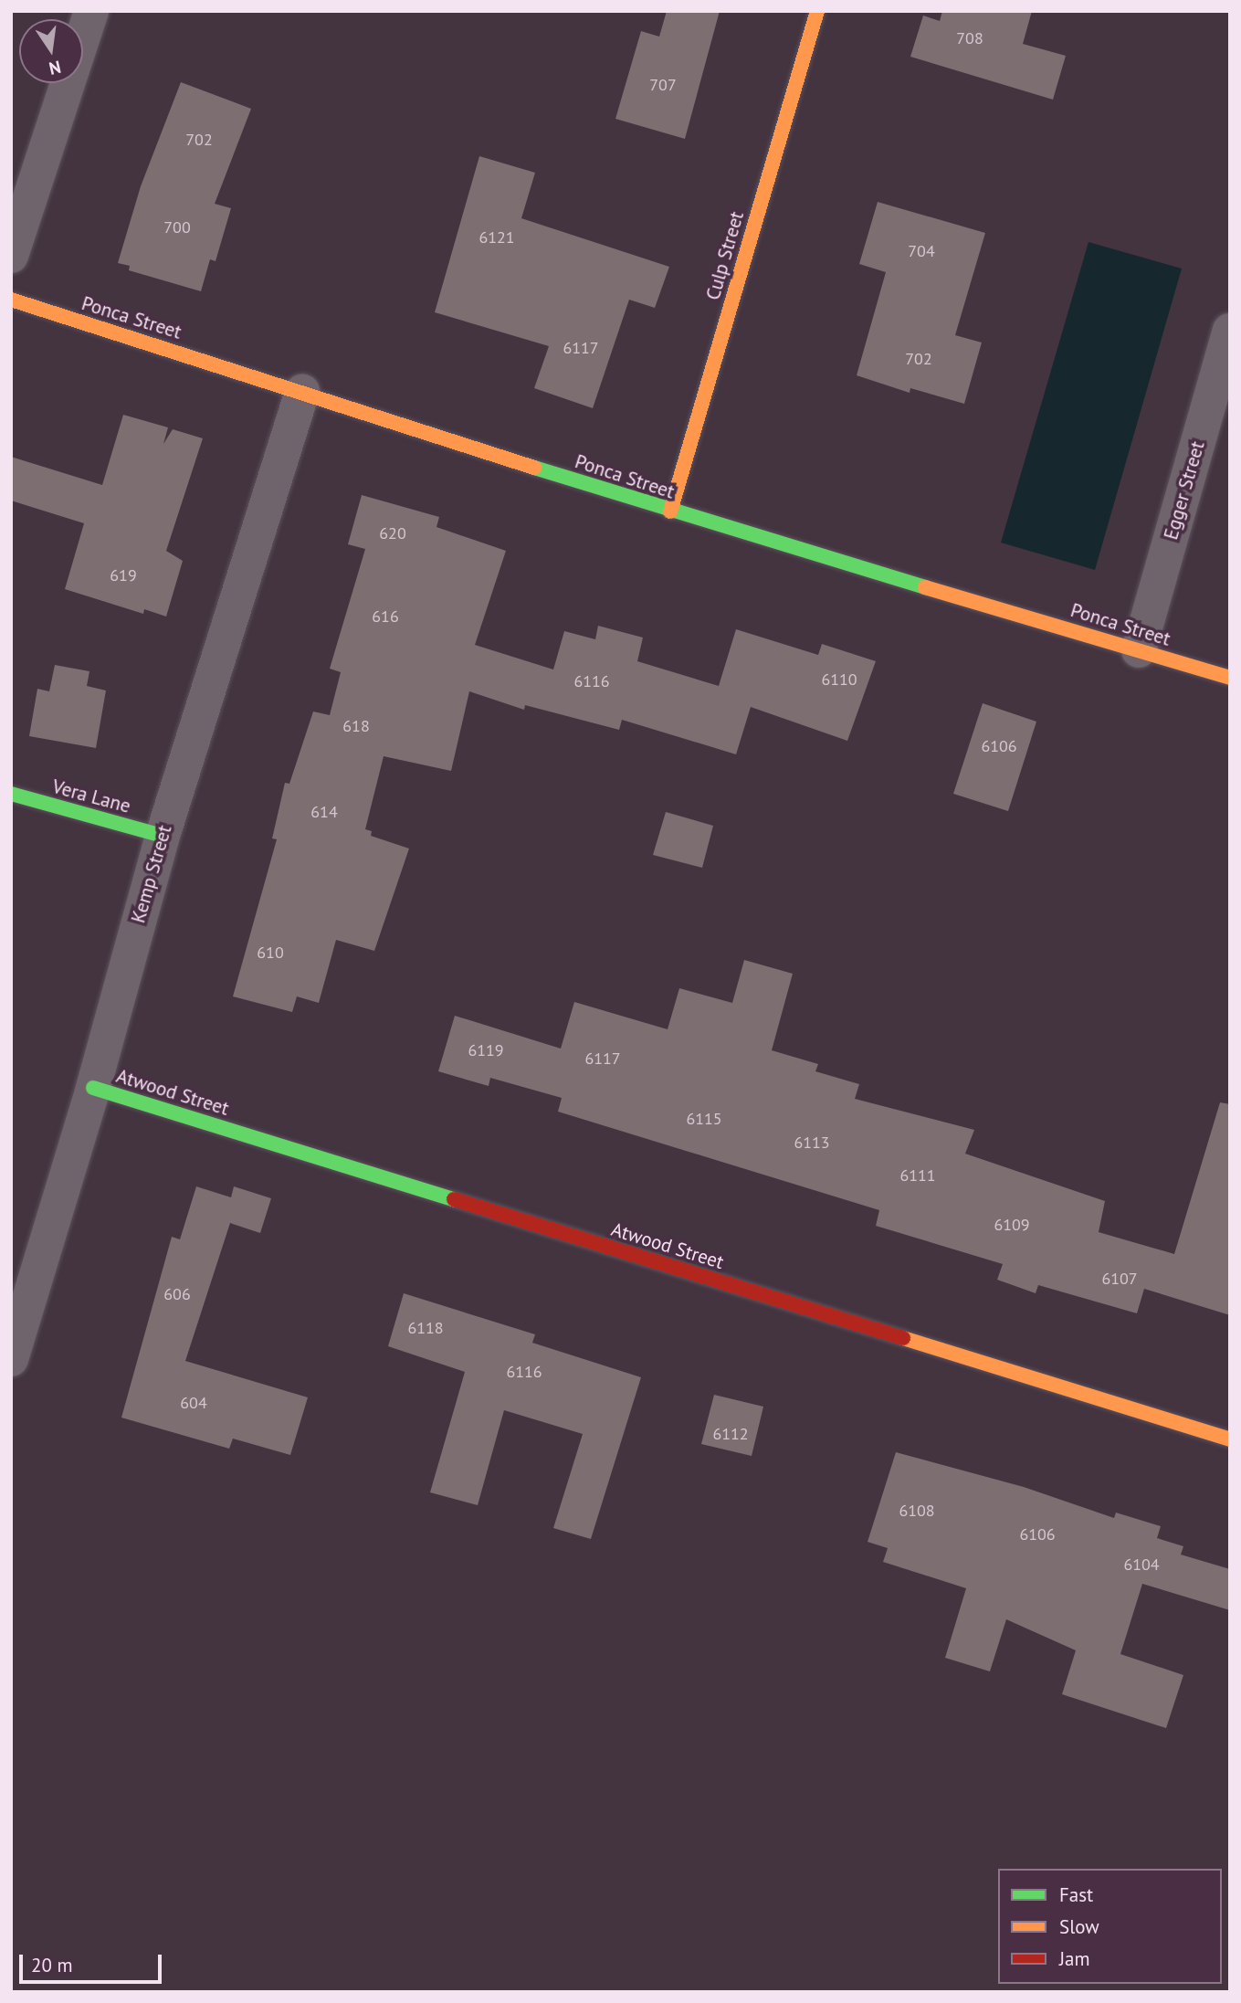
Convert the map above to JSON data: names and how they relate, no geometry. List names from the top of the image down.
{
  "streets": {
    "street": [
      "Culp Street",
      "Ponca Street",
      "Egger Street",
      "Vera Lane",
      "Kemp Street",
      "Atwood Street"
    ]
  },
  "crossings": [
    ["Culp Street", "Ponca Street"],
    ["Ponca Street", "Egger Street"],
    ["Ponca Street", "Kemp Street"],
    ["Vera Lane", "Kemp Street"],
    ["Kemp Street", "Atwood Street"]
  ],
  "house_numbers": [
    "708",
    "707",
    "702",
    "700",
    "6121",
    "704",
    "6117",
    "702",
    "620",
    "619",
    "616",
    "6110",
    "6116",
    "618",
    "6106",
    "614",
    "610",
    "6119",
    "6117",
    "6115",
    "6113",
    "6111",
    "6109",
    "6107",
    "606",
    "6118",
    "6116",
    "604",
    "6112",
    "6108",
    "6106",
    "6104"
  ],
  "legend": ["Fast", "Slow", "Jam"],
  "scale_bar": "20 m",
  "north": "bottom"
}
